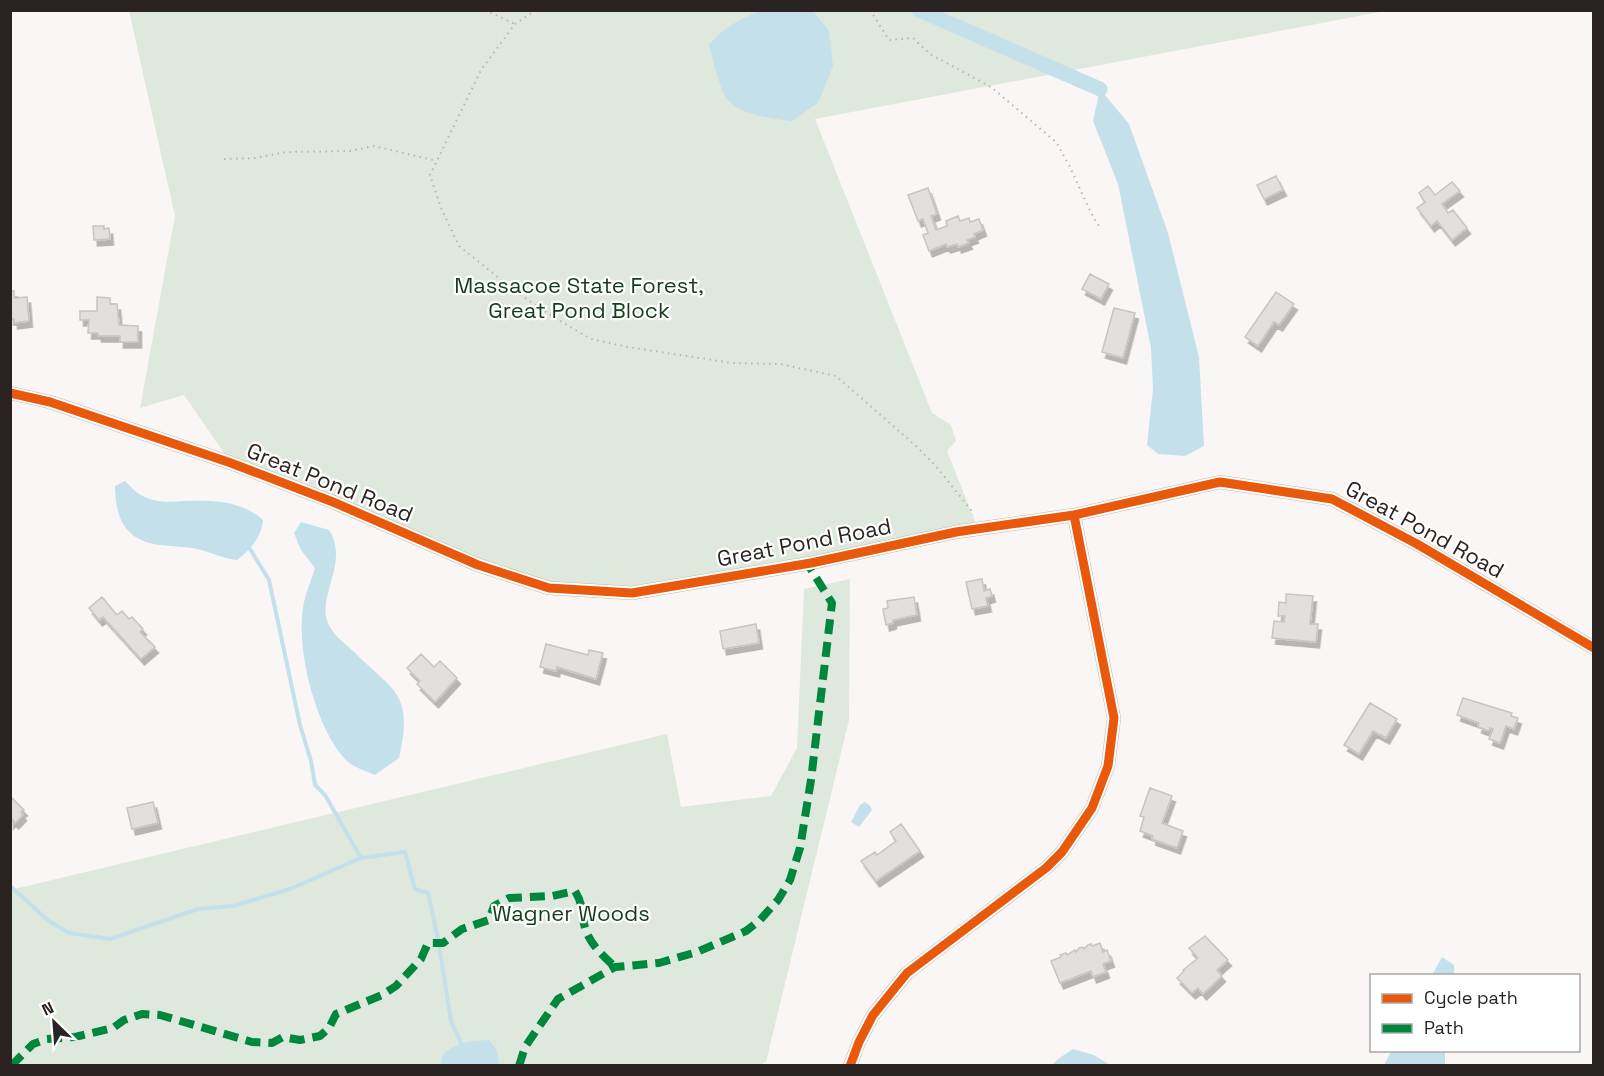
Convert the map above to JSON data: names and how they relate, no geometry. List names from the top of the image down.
{
  "streets": {
    "street": ["Great Pond Road"]
  },
  "parks": ["Massacoe State Forest, Great Pond Block", "Wagner Woods"],
  "legend": ["Cycle path", "Path"],
  "north": "top left"
}
